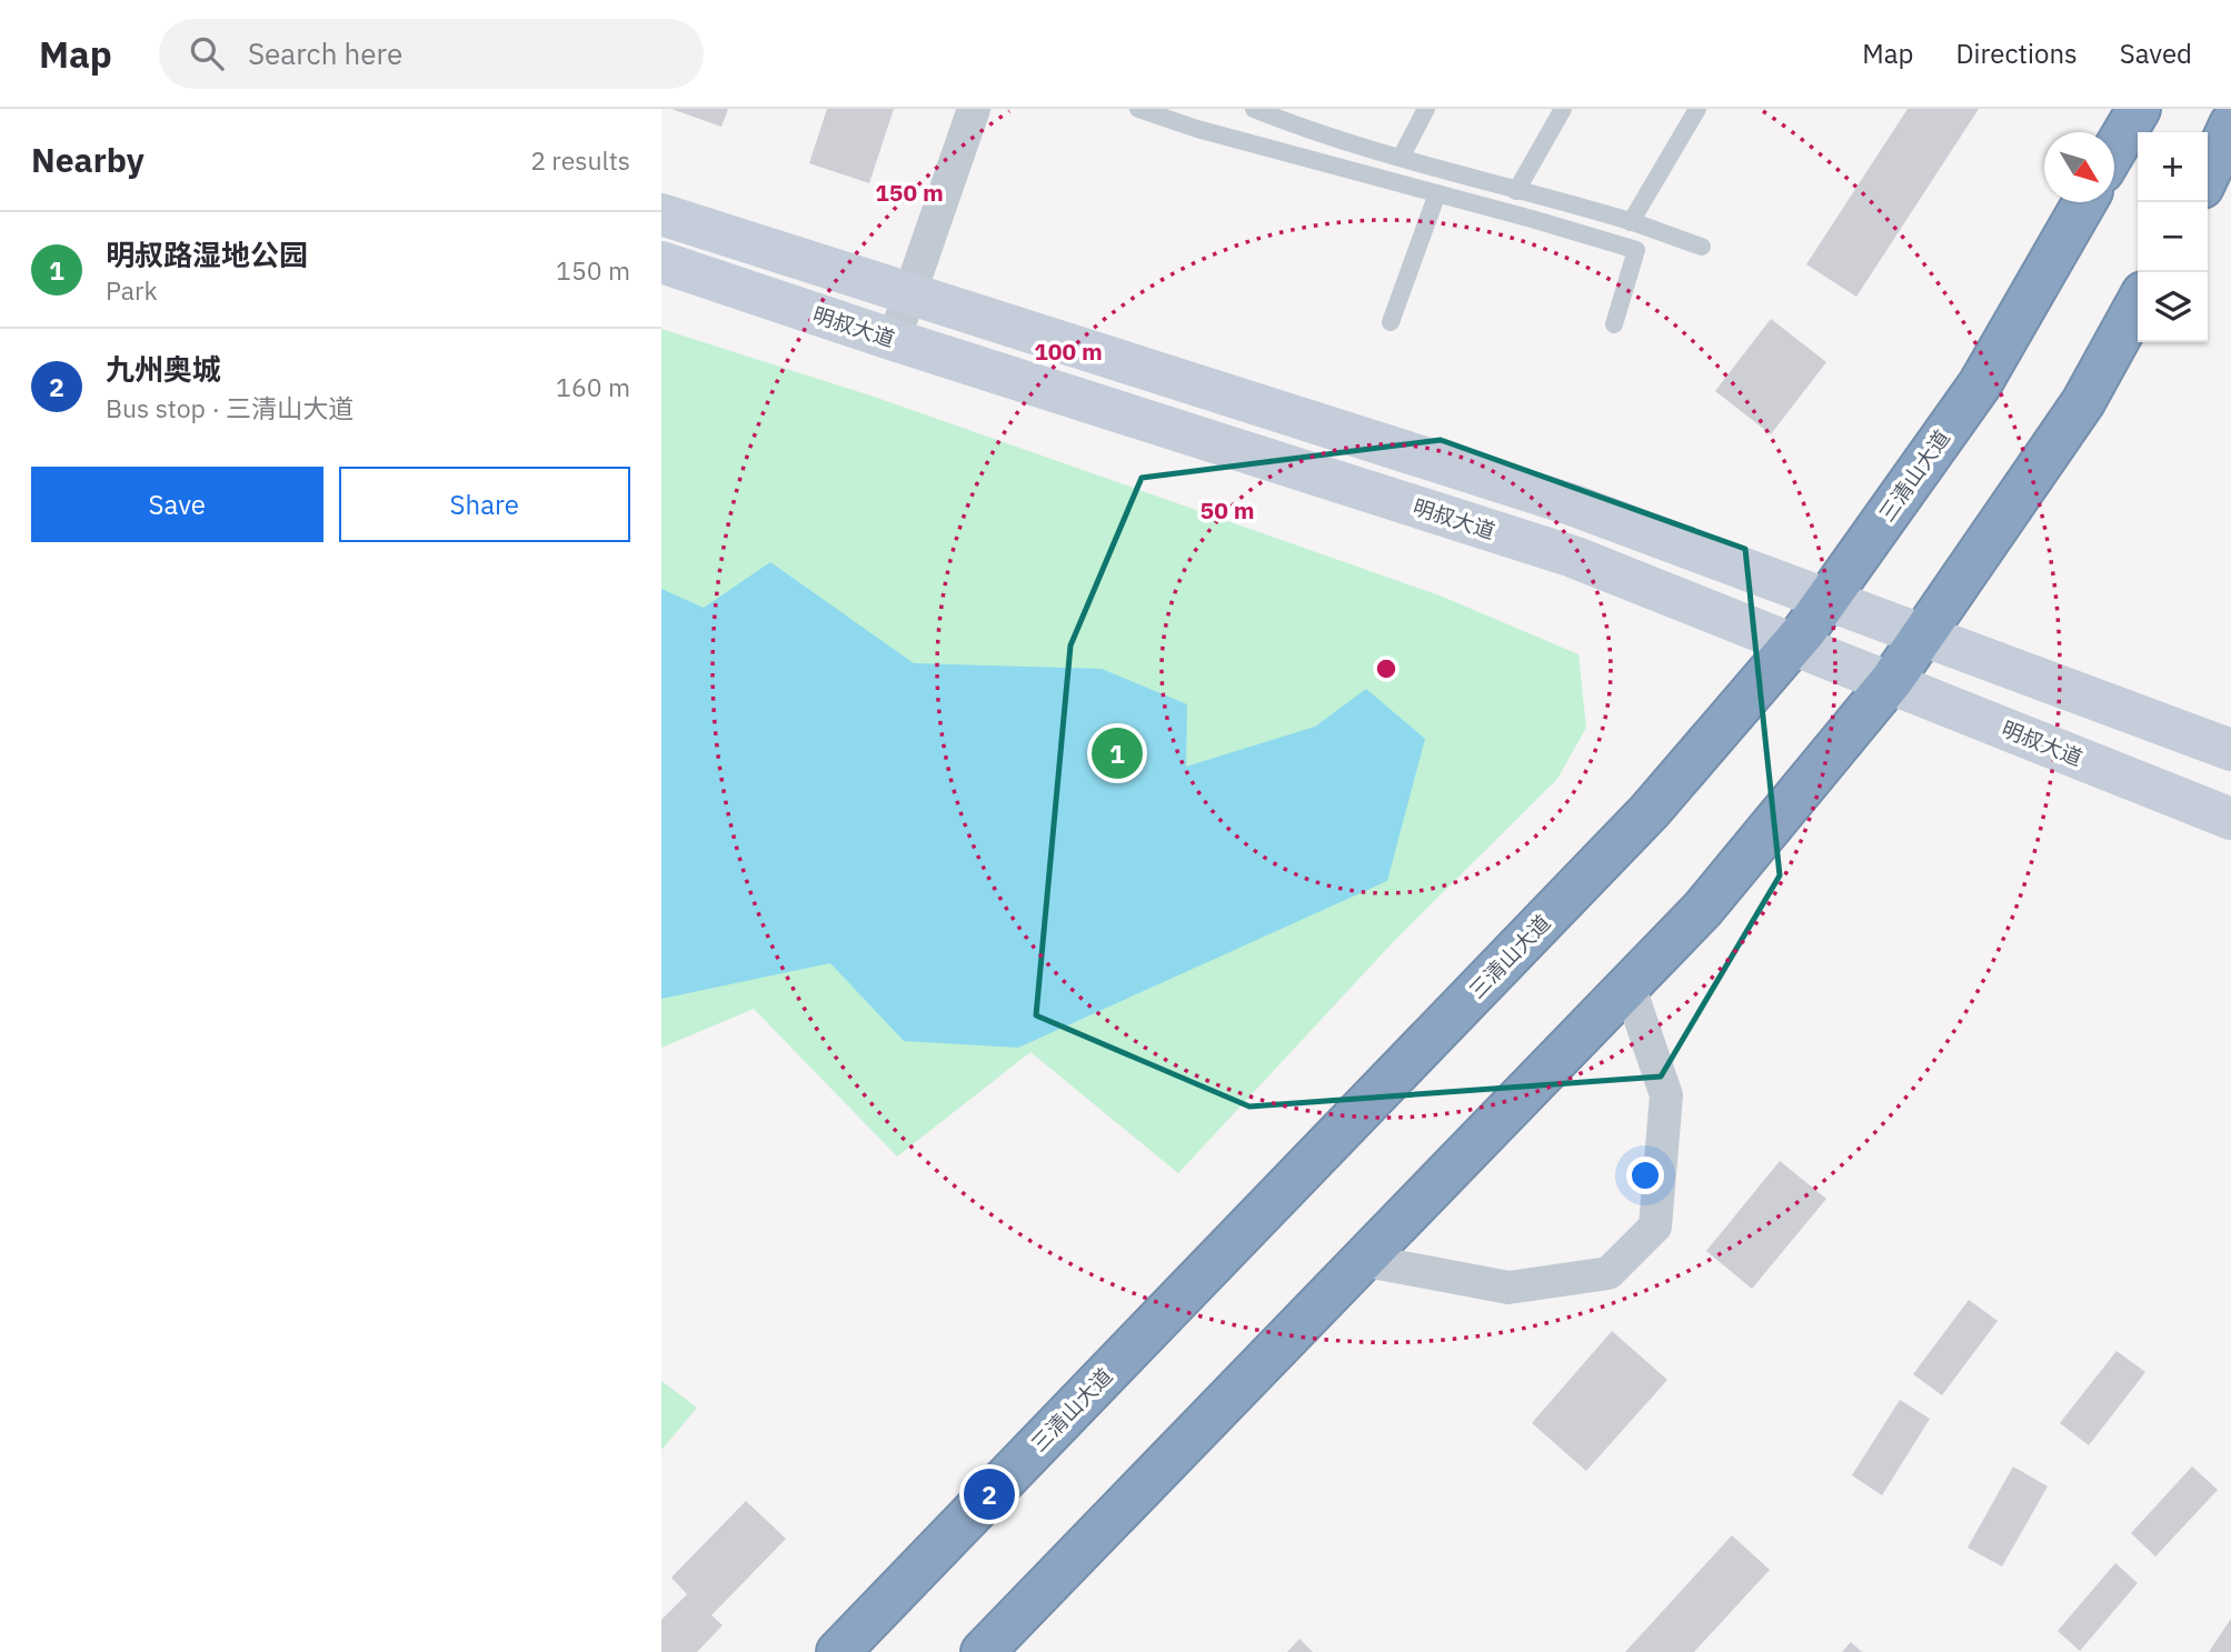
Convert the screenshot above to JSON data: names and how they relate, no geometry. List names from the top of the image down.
{
  "streets": {
    "highway": ["三清山大道"],
    "main road": ["明叔大道"]
  },
  "crossings": [
    ["明叔大道", "三清山大道"]
  ],
  "north": "bottom right",
  "page": {
    "header": "Map",
    "search": "Search here",
    "nav": ["Map", "Directions", "Saved"],
    "heading": ["Nearby", "2 results"],
    "map_buttons": ["+", "−"],
    "list": [
      {
        "mark": "1",
        "name": "明叔路湿地公园",
        "note": "Park",
        "value": "150 m"
      },
      {
        "mark": "2",
        "name": "九州奥城",
        "note": "Bus stop · 三清山大道",
        "value": "160 m"
      }
    ],
    "buttons": ["Save", "Share"],
    "pins": ["1", "2"]
  },
  "rings": ["150 m", "100 m", "50 m"]
}
